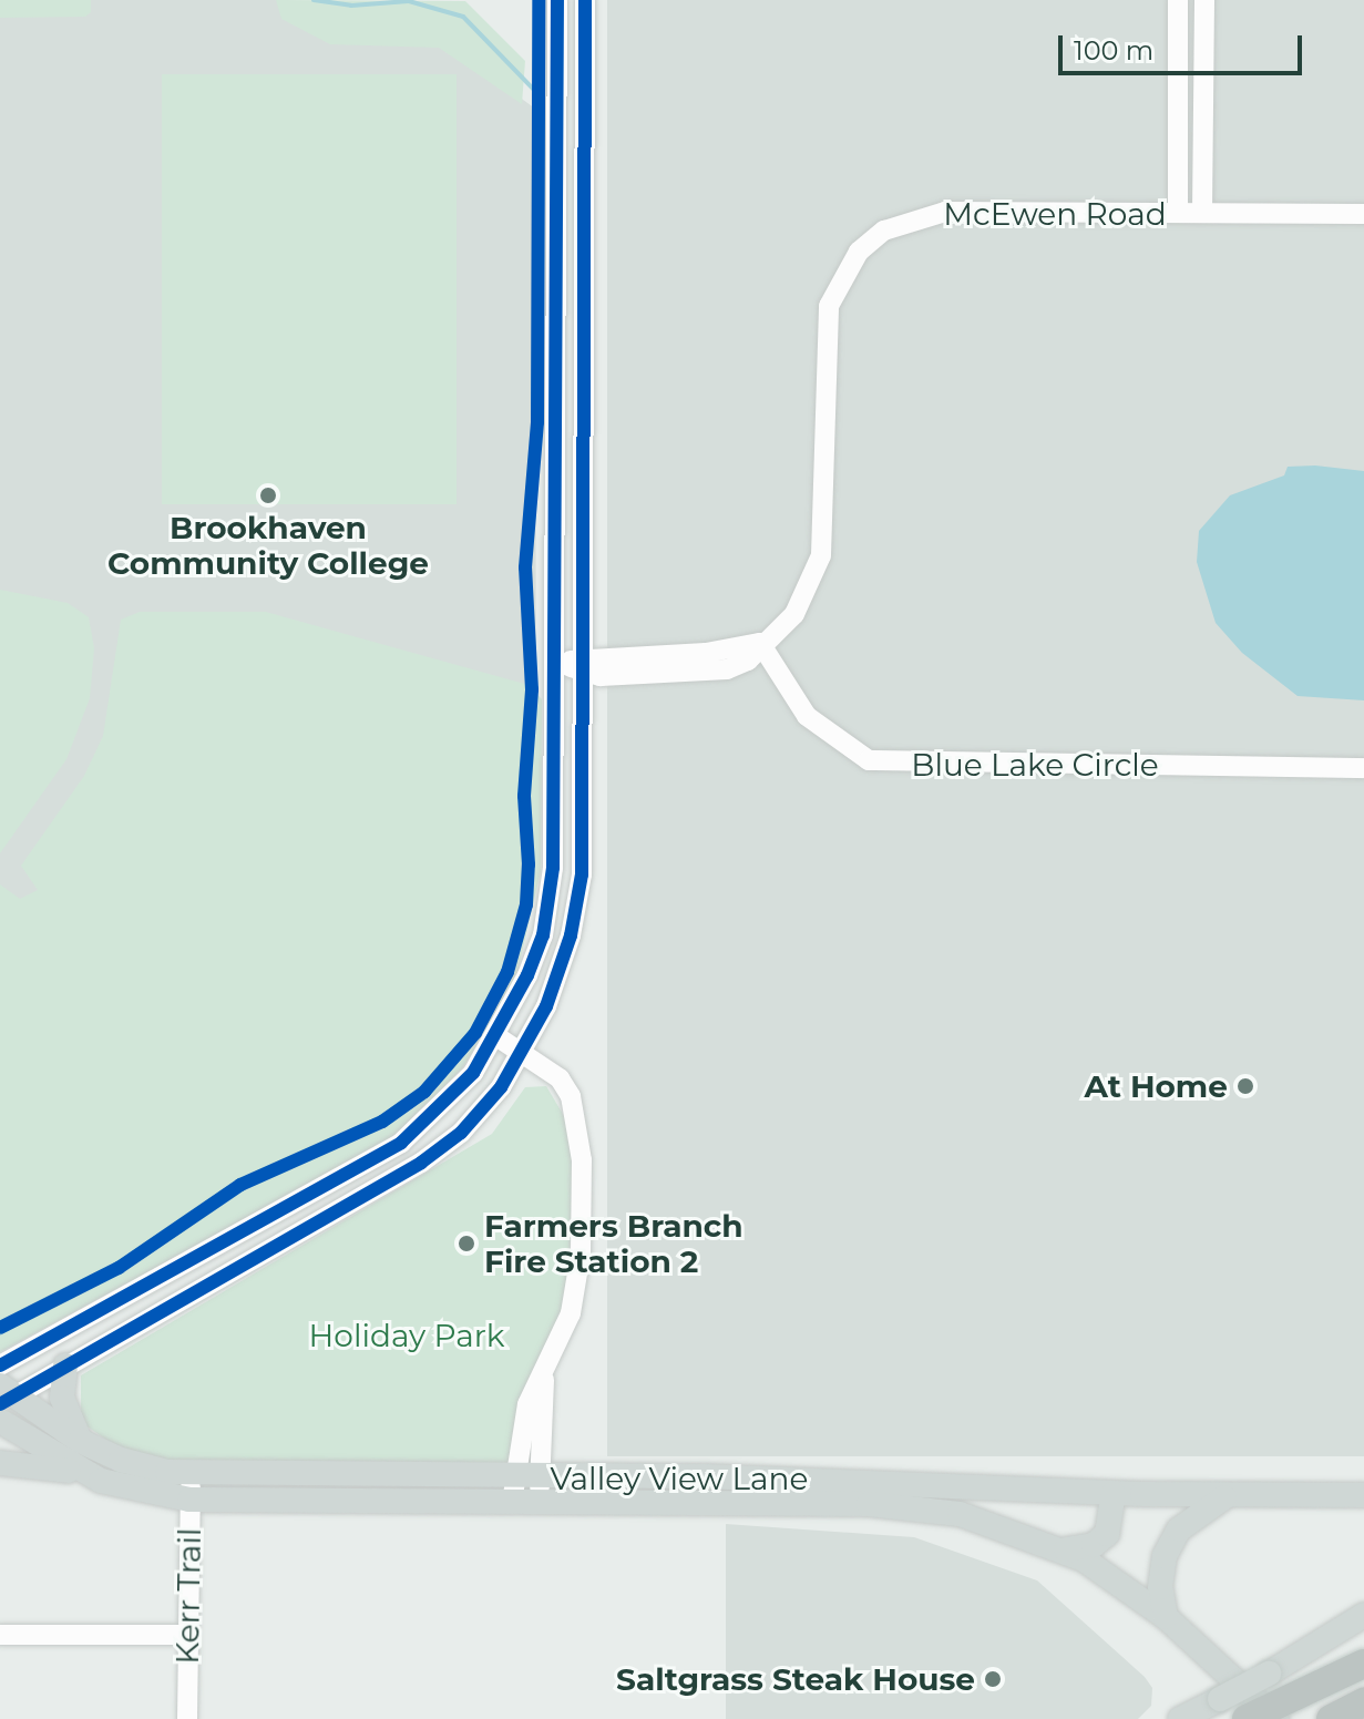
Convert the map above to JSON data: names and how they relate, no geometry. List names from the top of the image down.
{
  "streets": {
    "main road": ["Valley View Lane"],
    "street": ["McEwen Road", "Blue Lake Circle", "Kerr Trail"]
  },
  "crossings": [
    ["McEwen Road", "Blue Lake Circle"],
    ["Valley View Lane", "Kerr Trail"]
  ],
  "parks": ["Holiday Park"],
  "places": [
    "Brookhaven Community College",
    "At Home",
    "Farmers Branch Fire Station 2",
    "Saltgrass Steak House"
  ],
  "scale_bar": "100 m"
}
